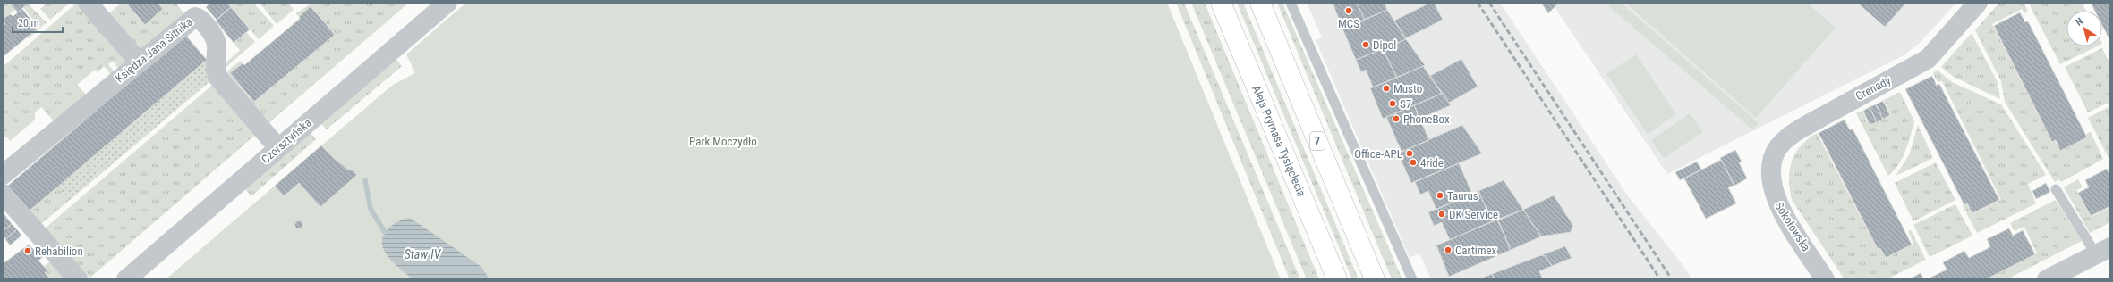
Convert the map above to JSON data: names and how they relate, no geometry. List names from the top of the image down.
{
  "streets": {
    "main road": ["Aleja Prymasa Tysiąclecia", "7"],
    "street": [
      "Księdza Jana Sitnika",
      "Grenady",
      "Czorsztyńska",
      "Sokołowska"
    ]
  },
  "crossings": [
    ["Księdza Jana Sitnika", "Czorsztyńska"],
    ["Grenady", "Sokołowska"]
  ],
  "water": ["Staw IV"],
  "parks": ["Park Moczydło"],
  "places": [
    "MCS",
    "Dipol",
    "Musto",
    "S7",
    "PhoneBox",
    "Office-APL",
    "4ride",
    "Taurus",
    "DK Service",
    "Cartimex",
    "Rehabilion"
  ],
  "scale_bar": "20 m",
  "north": "top left"
}
